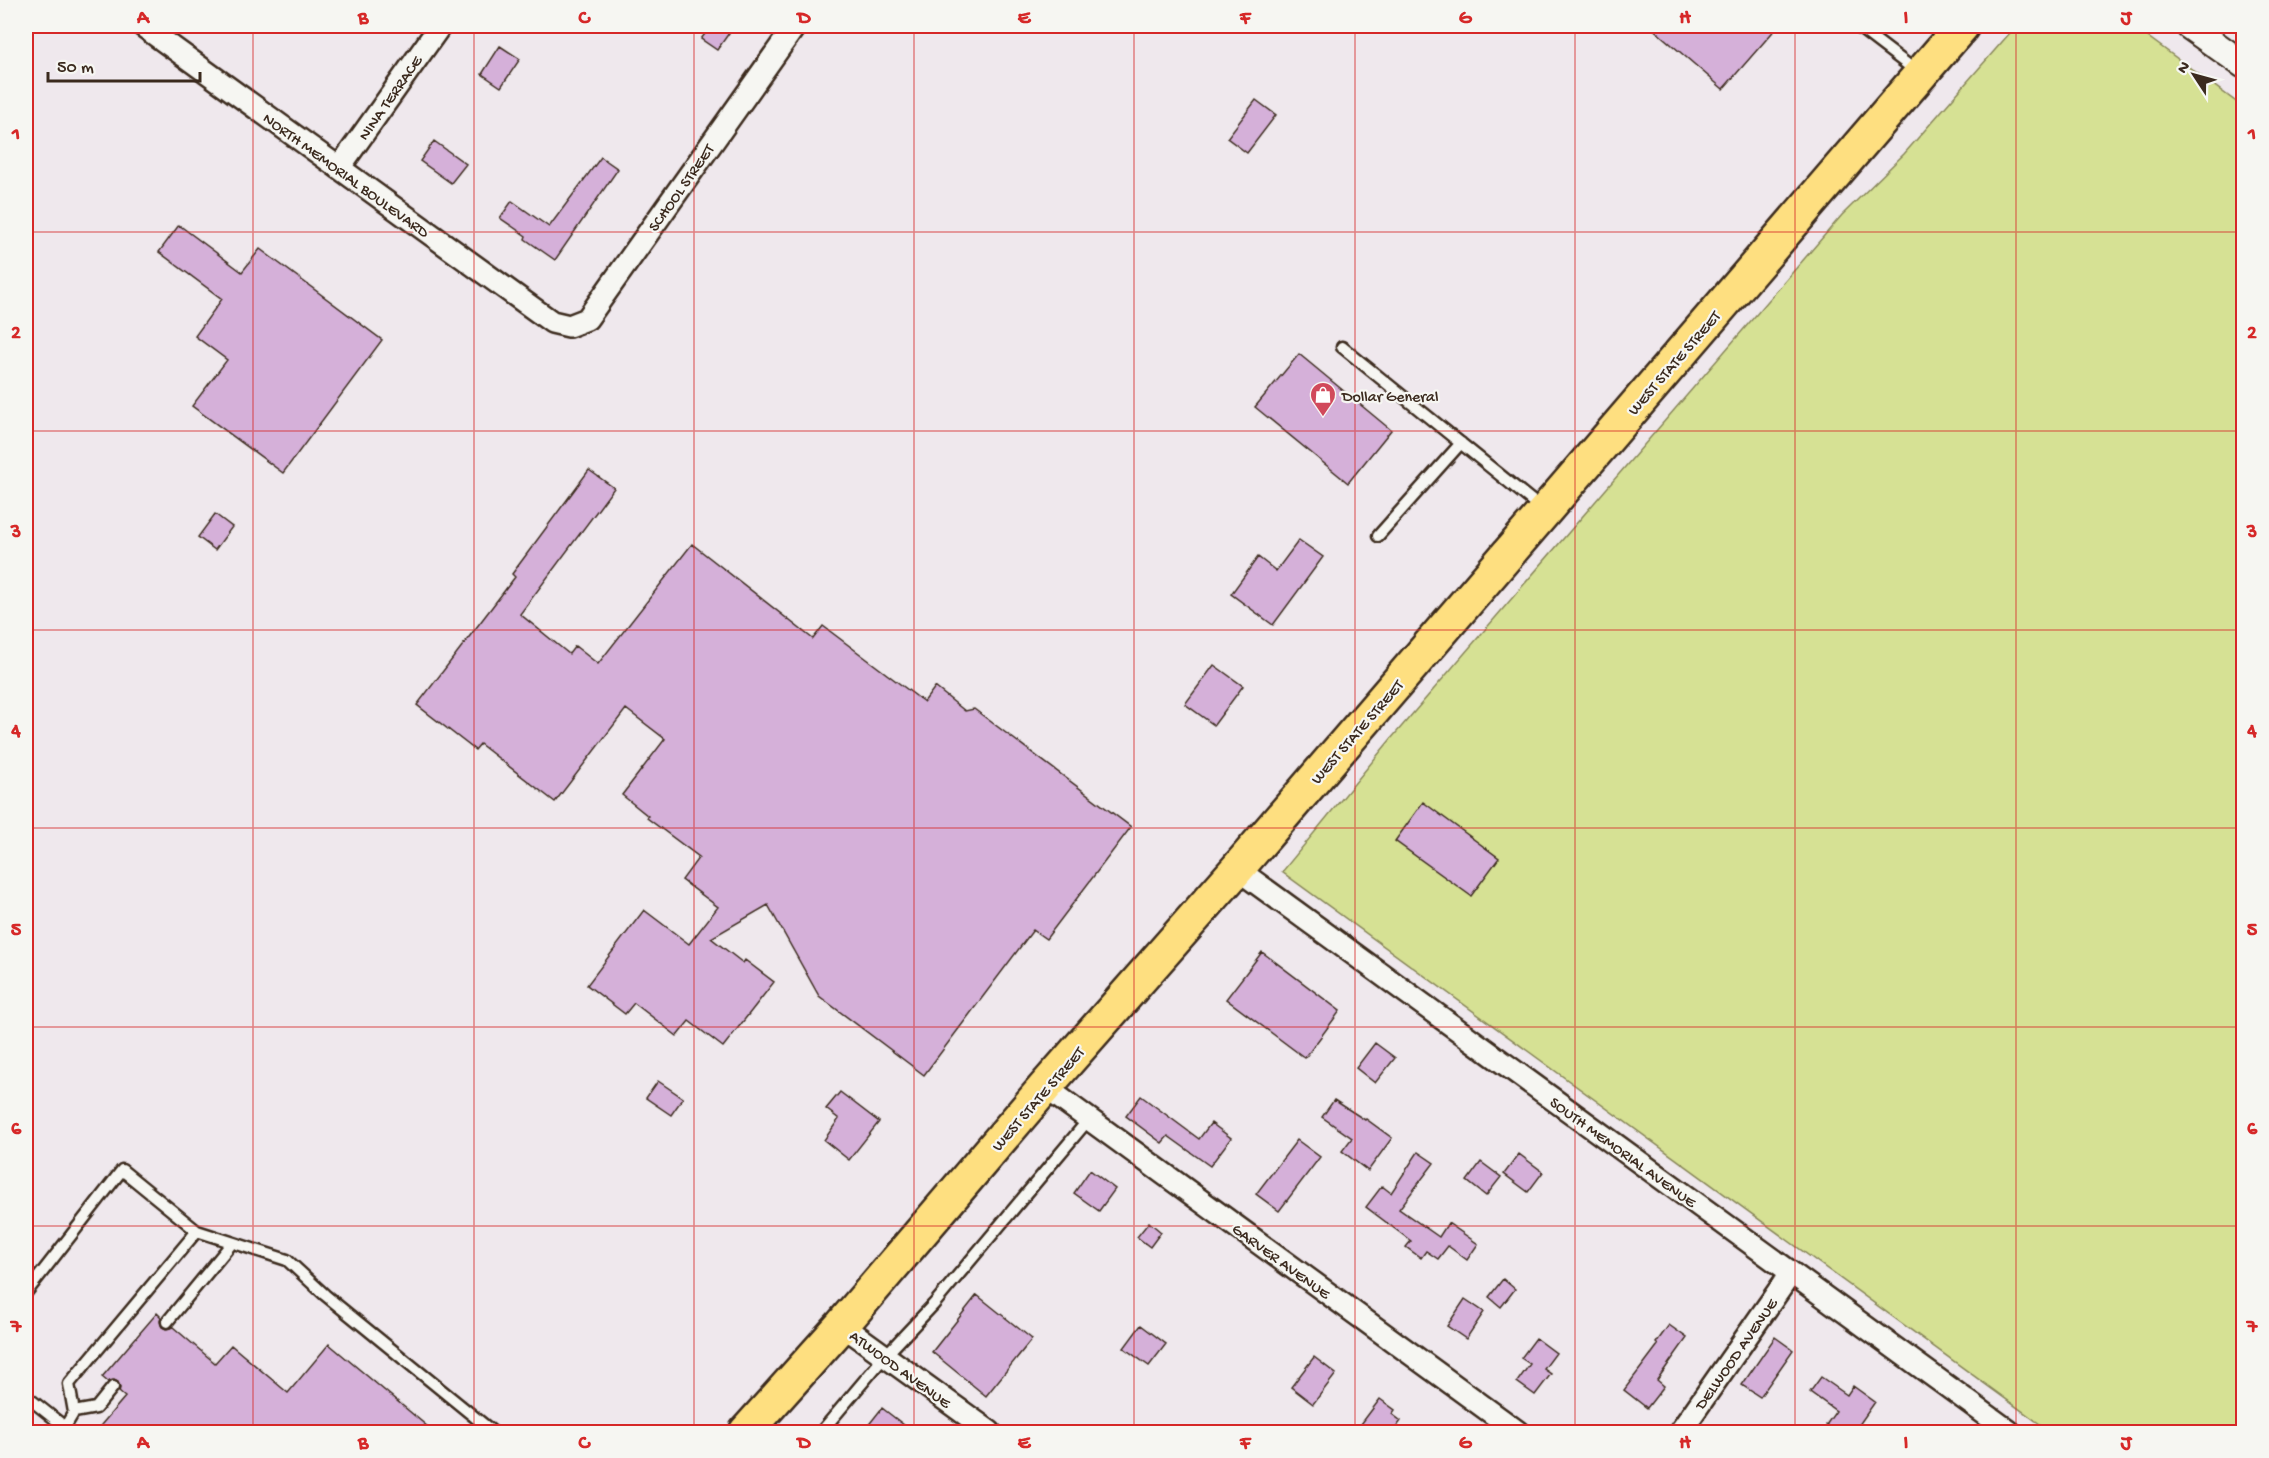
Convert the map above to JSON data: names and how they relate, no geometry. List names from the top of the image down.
{
  "streets": {
    "main road": ["WEST STATE STREET"],
    "street": [
      "NINA TERRACE",
      "NORTH MEMORIAL BOULEVARD",
      "SCHOOL STREET",
      "SOUTH MEMORIAL AVENUE",
      "GARVER AVENUE",
      "DELWOOD AVENUE",
      "ATWOOD AVENUE"
    ]
  },
  "crossings": [
    ["NINA TERRACE", "NORTH MEMORIAL BOULEVARD"],
    ["NORTH MEMORIAL BOULEVARD", "SCHOOL STREET"],
    ["WEST STATE STREET", "SOUTH MEMORIAL AVENUE"],
    ["WEST STATE STREET", "GARVER AVENUE"],
    ["WEST STATE STREET", "ATWOOD AVENUE"],
    ["SOUTH MEMORIAL AVENUE", "DELWOOD AVENUE"]
  ],
  "places": {
    "shop": ["Dollar General"]
  },
  "scale_bar": "50 m",
  "north": "top left",
  "grid": {
    "columns": [
      "A",
      "B",
      "C",
      "D",
      "E",
      "F",
      "G",
      "H",
      "I",
      "J"
    ],
    "rows": [
      "1",
      "2",
      "3",
      "4",
      "5",
      "6",
      "7"
    ]
  }
}
